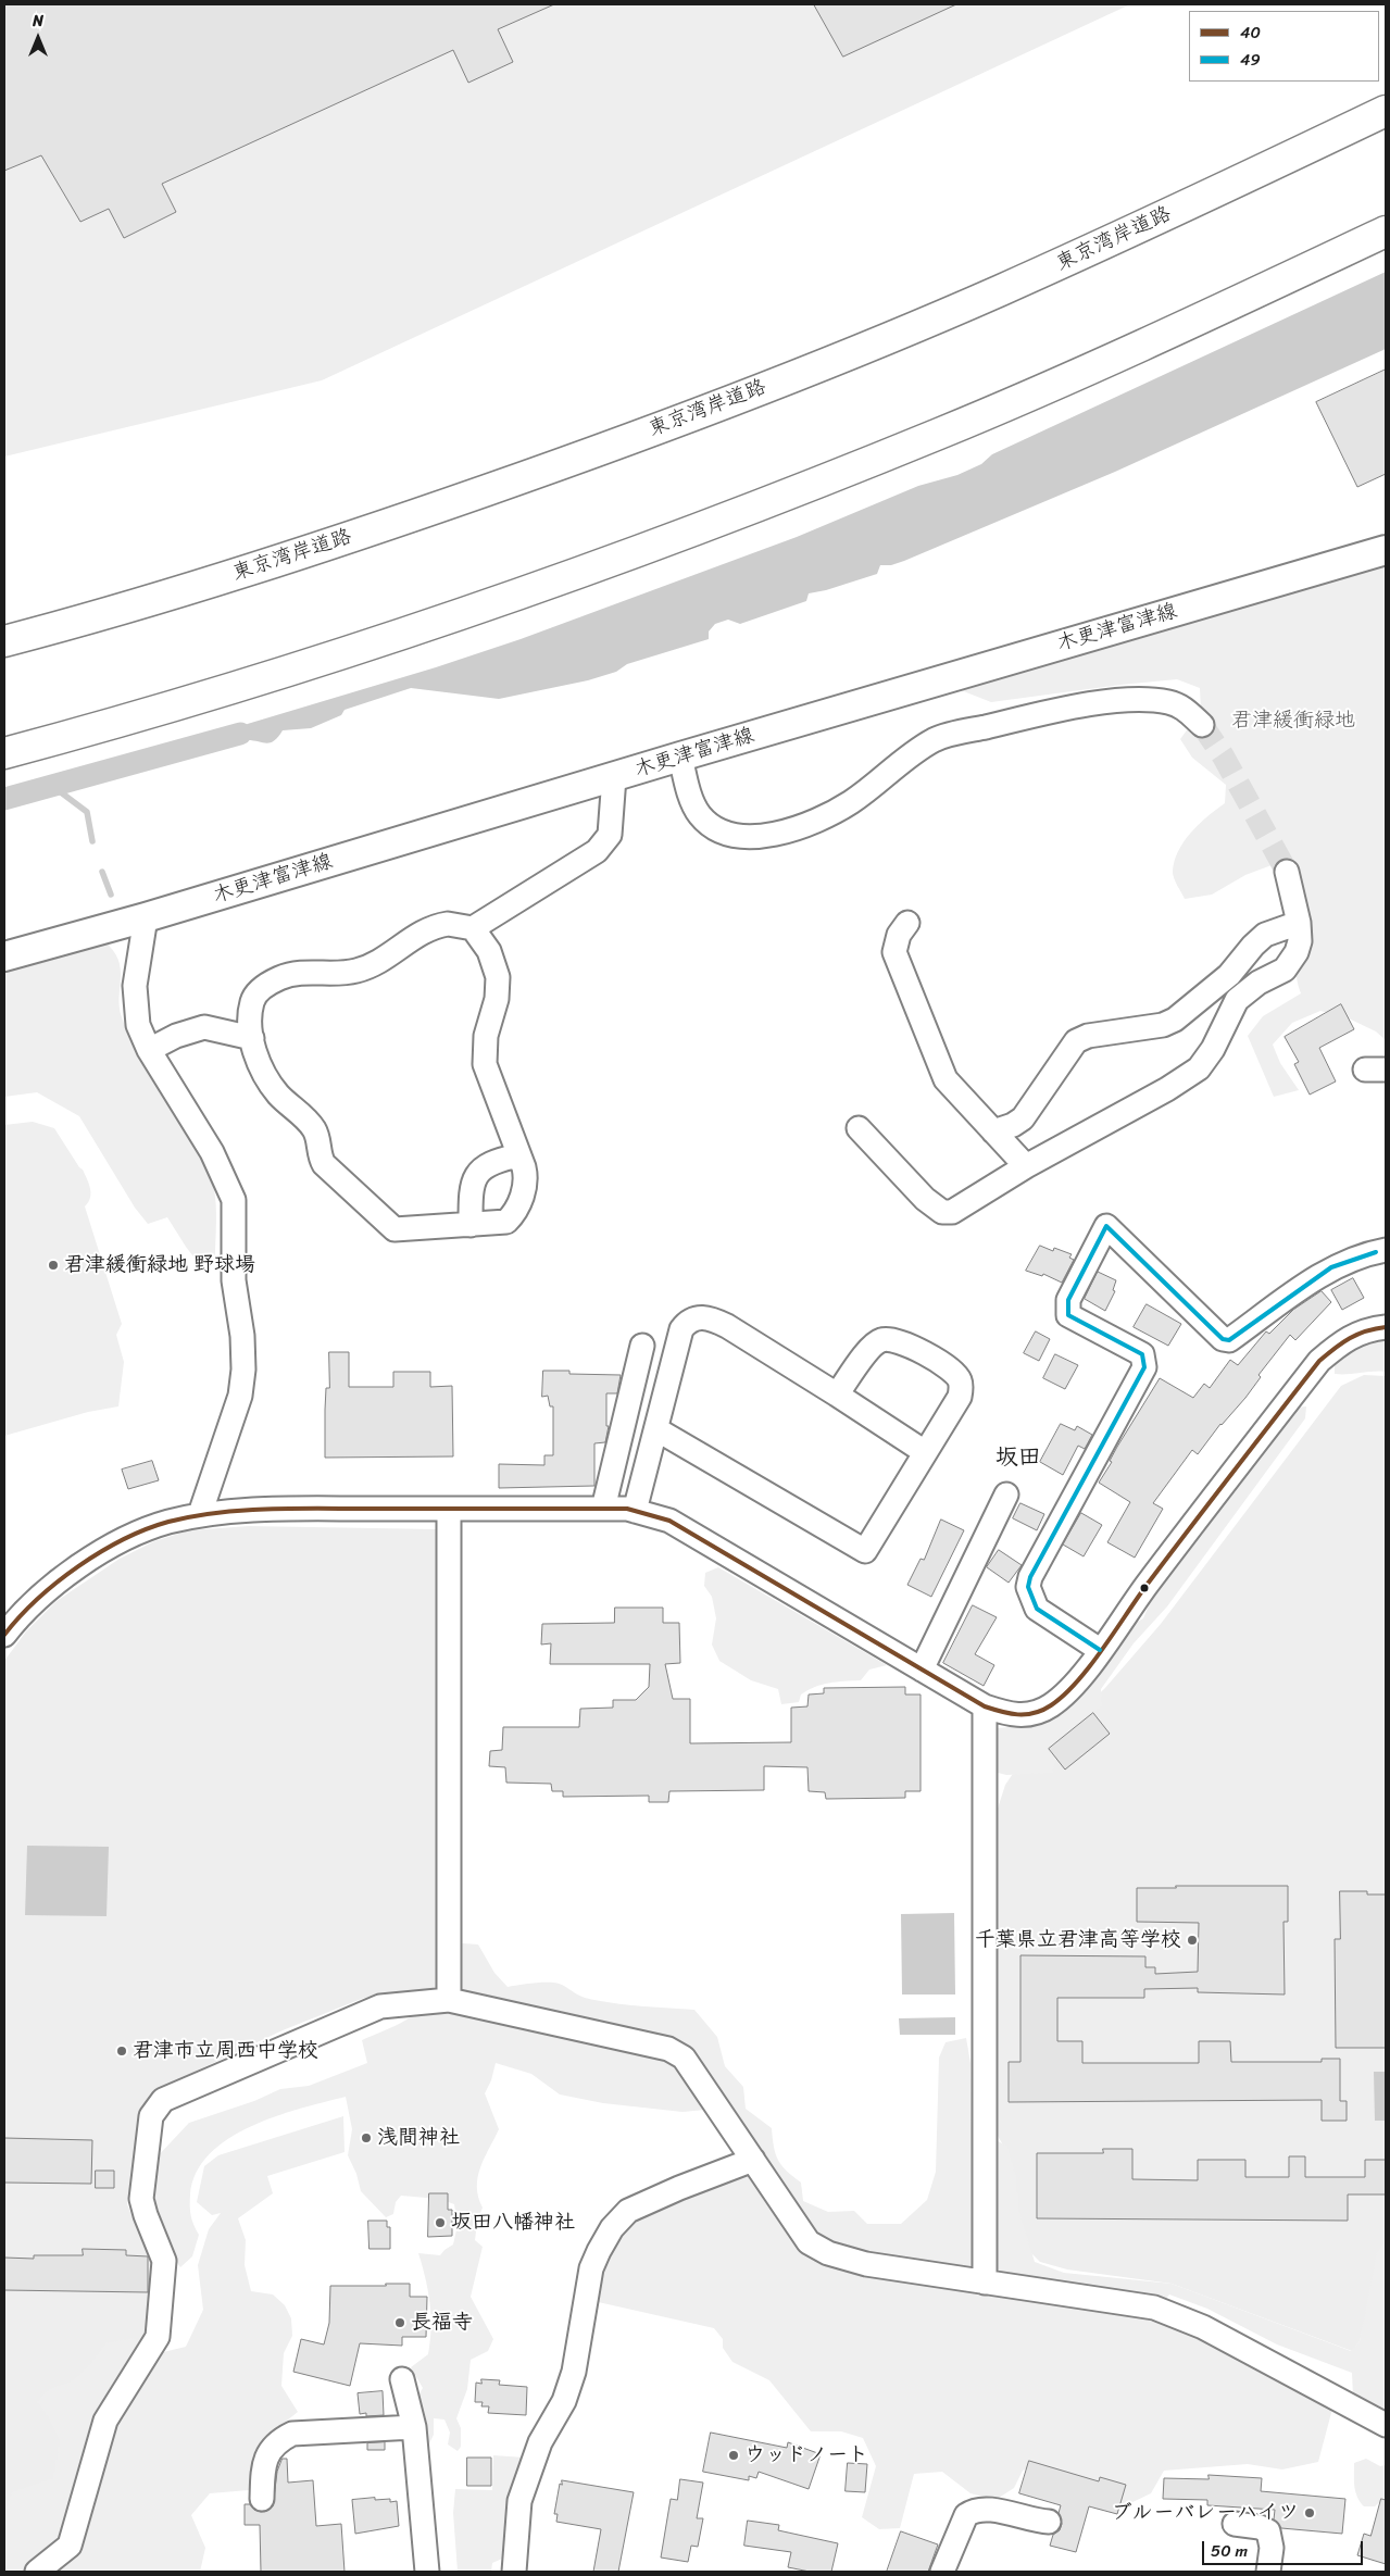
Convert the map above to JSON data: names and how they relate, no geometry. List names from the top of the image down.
{
  "streets": {
    "highway": ["東京湾岸道路"],
    "main road": ["木更津富津線"]
  },
  "districts": ["坂田"],
  "parks": ["君津緩衝緑地"],
  "places": [
    "君津緩衝緑地 野球場",
    "千葉県立君津高等学校",
    "君津市立周西中学校",
    "浅間神社",
    "坂田八幡神社",
    "長福寺",
    "ウッドノート",
    "ブルーバレーハイツ"
  ],
  "lines": ["transit line 49", "transit line 40"],
  "legend": ["40", "49"],
  "scale_bar": "50 m",
  "north": "top"
}
